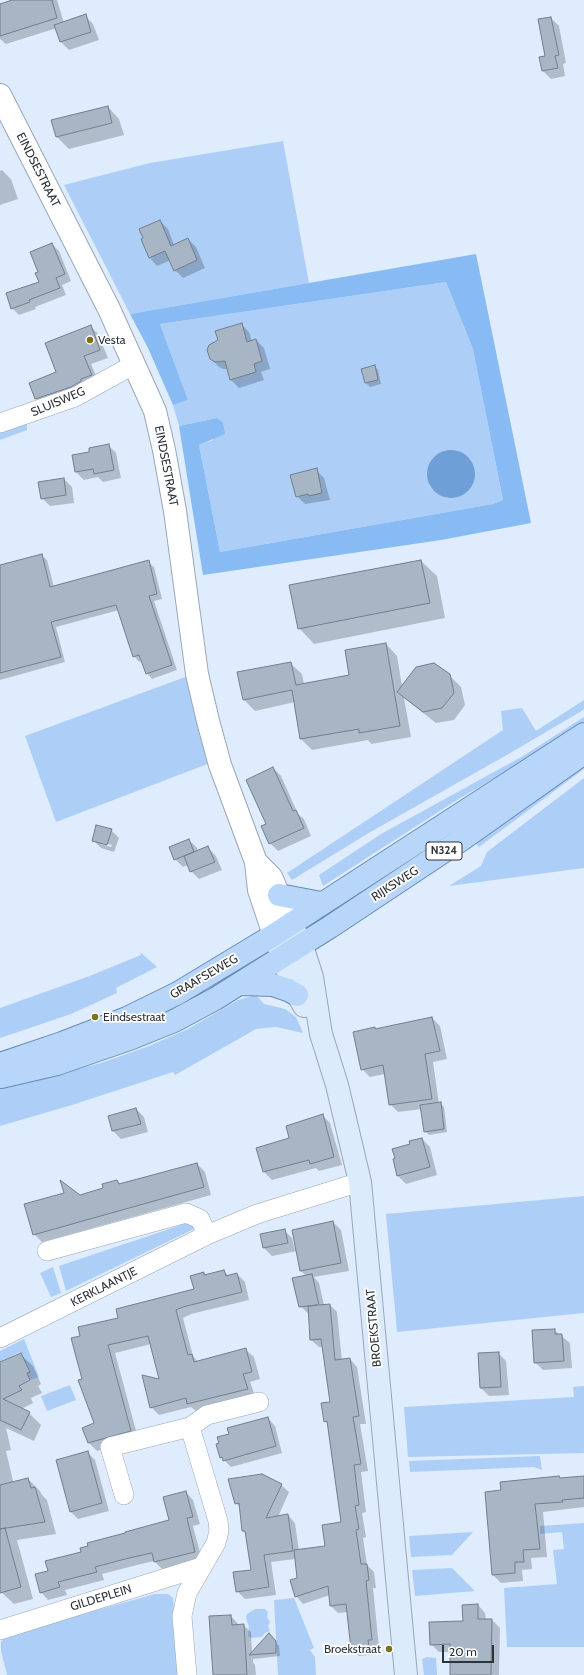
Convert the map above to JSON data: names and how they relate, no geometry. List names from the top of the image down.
{
  "streets": {
    "main road": [
      "N324",
      "RIJKSWEG",
      "GRAAFSEWEG",
      "BROEKSTRAAT"
    ],
    "street": [
      "EINDSESTRAAT",
      "SLUISWEG",
      "KERKLAANTJE",
      "GILDEPLEIN"
    ]
  },
  "crossings": [
    ["EINDSESTRAAT", "SLUISWEG"],
    ["EINDSESTRAAT", "RIJKSWEG"],
    ["EINDSESTRAAT", "GRAAFSEWEG"],
    ["EINDSESTRAAT", "BROEKSTRAAT"],
    ["RIJKSWEG", "GRAAFSEWEG"],
    ["RIJKSWEG", "BROEKSTRAAT"],
    ["GRAAFSEWEG", "BROEKSTRAAT"],
    ["KERKLAANTJE", "BROEKSTRAAT"]
  ],
  "places": ["Vesta", "Eindsestraat", "Broekstraat"],
  "scale_bar": "20 m"
}
